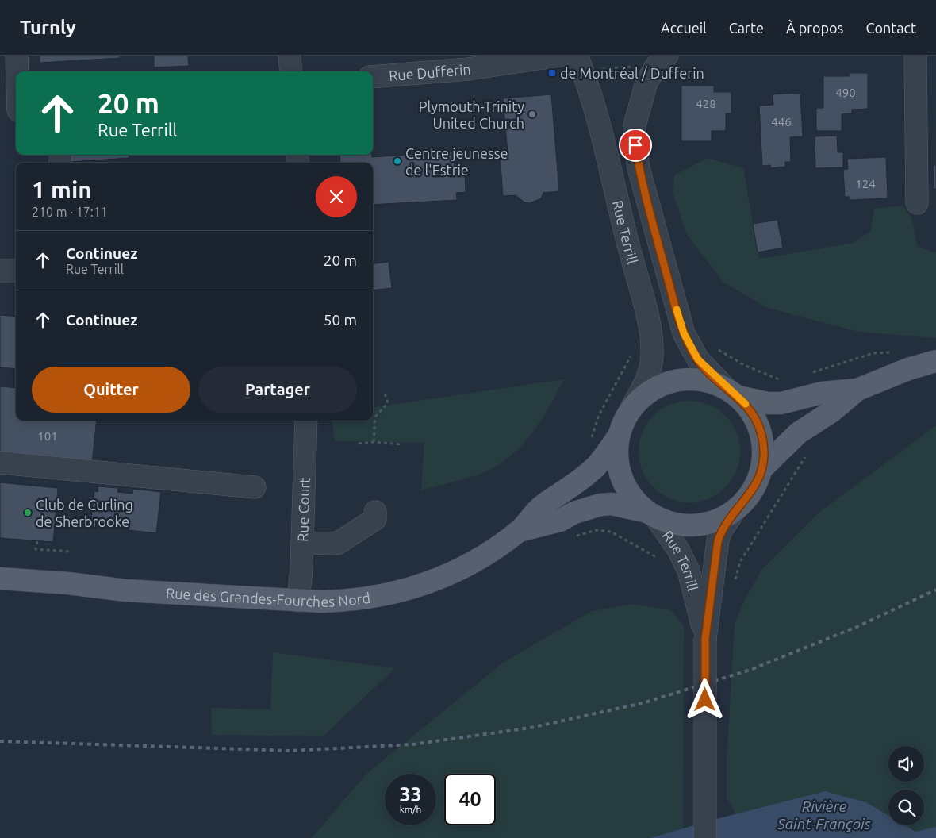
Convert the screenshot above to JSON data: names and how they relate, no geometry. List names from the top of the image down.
{
  "streets": {
    "main road": ["Rue des Grandes-Fourches Nord"],
    "street": ["Rue Dufferin", "Rue Terrill", "Rue Court"]
  },
  "crossings": [
    ["Rue Terrill", "Rue des Grandes-Fourches Nord"],
    ["Rue Court", "Rue des Grandes-Fourches Nord"]
  ],
  "water": ["Rivière Saint-François"],
  "places": {
    "transit": ["de Montréal / Dufferin"],
    "other": ["Plymouth-Trinity United Church", "Centre jeunesse de l'Estrie", "Club de Curling de Sherbrooke"]
  },
  "house_numbers": [
    "490",
    "428",
    "446",
    "124",
    "101"
  ],
  "page": {
    "header": "Turnly",
    "nav": [
      "Accueil",
      "Carte",
      "À propos",
      "Contact"
    ],
    "turn": ["20 m", "Rue Terrill"],
    "heading": ["1 min", "210 m · 17:11"],
    "list": [
      {
        "name": "Continuez",
        "note": "Rue Terrill",
        "value": "20 m"
      },
      {
        "name": "Continuez",
        "value": "50 m"
      }
    ],
    "buttons": ["Quitter", "Partager"],
    "speed": "33 km/h",
    "limit": "40"
  }
}
